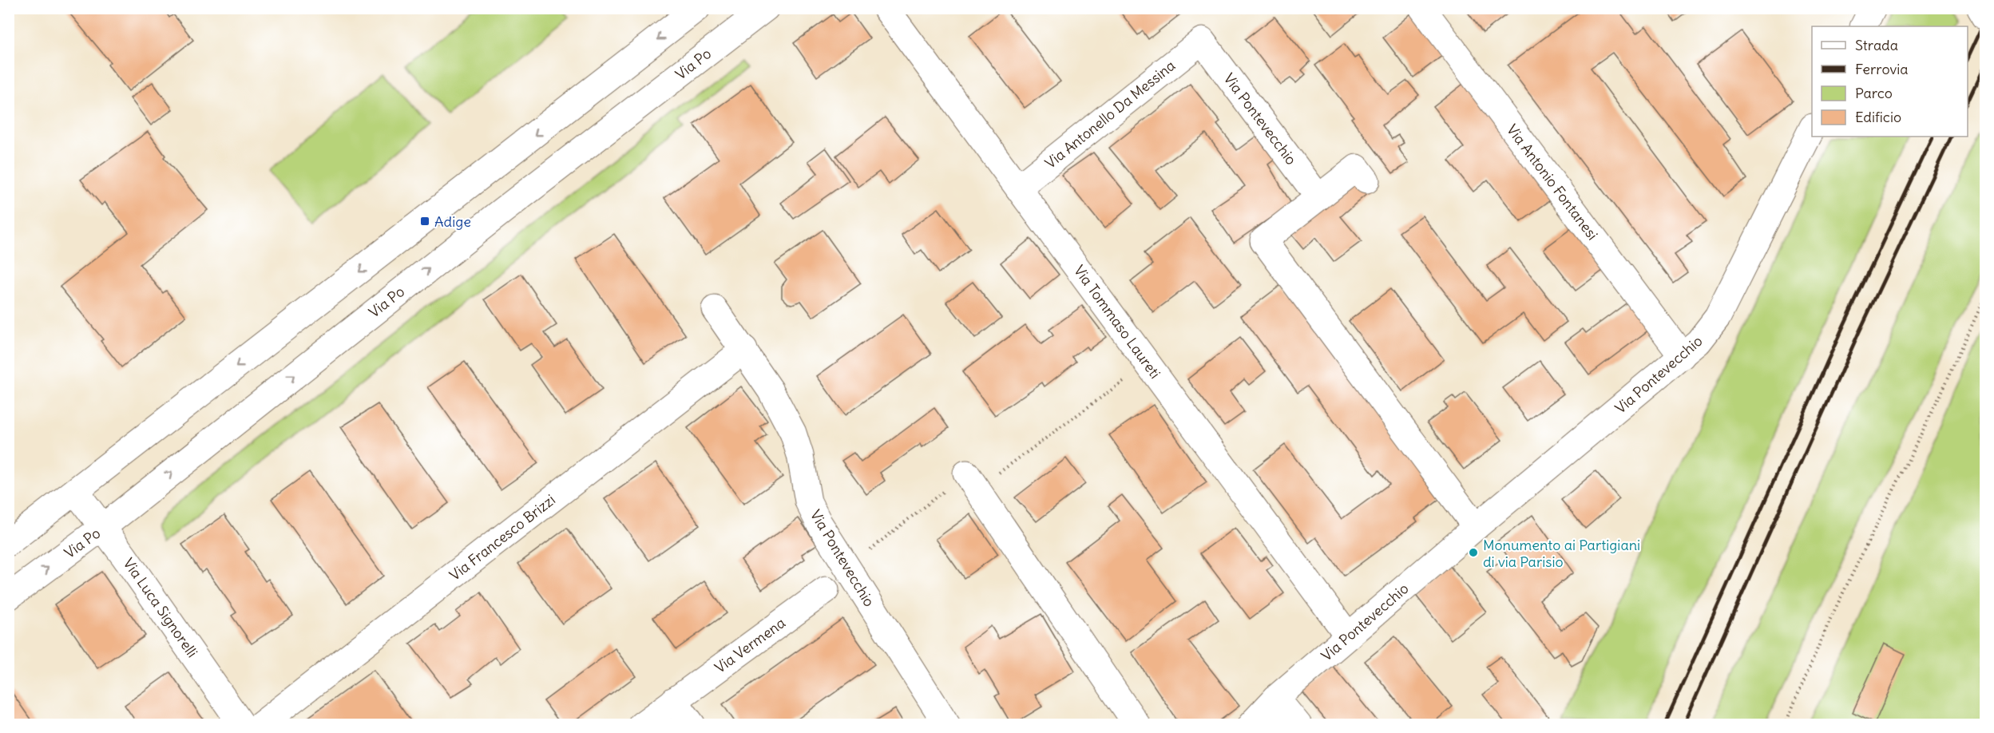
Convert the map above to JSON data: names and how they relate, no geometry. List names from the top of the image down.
{
  "streets": {
    "street": [
      "Via Po",
      "Via Antonello Da Messina",
      "Via Pontevecchio",
      "Via Antonio Fontanesi",
      "Via Tommaso Laureti",
      "Via Francesco Brizzi",
      "Via Luca Signorelli",
      "Via Vermena"
    ]
  },
  "crossings": [
    ["Via Po", "Via Luca Signorelli"],
    ["Via Antonello Da Messina", "Via Pontevecchio"],
    ["Via Antonello Da Messina", "Via Tommaso Laureti"],
    ["Via Pontevecchio", "Via Antonio Fontanesi"],
    ["Via Pontevecchio", "Via Tommaso Laureti"],
    ["Via Pontevecchio", "Via Francesco Brizzi"]
  ],
  "places": {
    "transit": ["Adige"],
    "other": ["Monumento ai Partigiani di via Parisio"]
  },
  "legend": [
    "Strada",
    "Ferrovia",
    "Parco",
    "Edificio"
  ]
}
